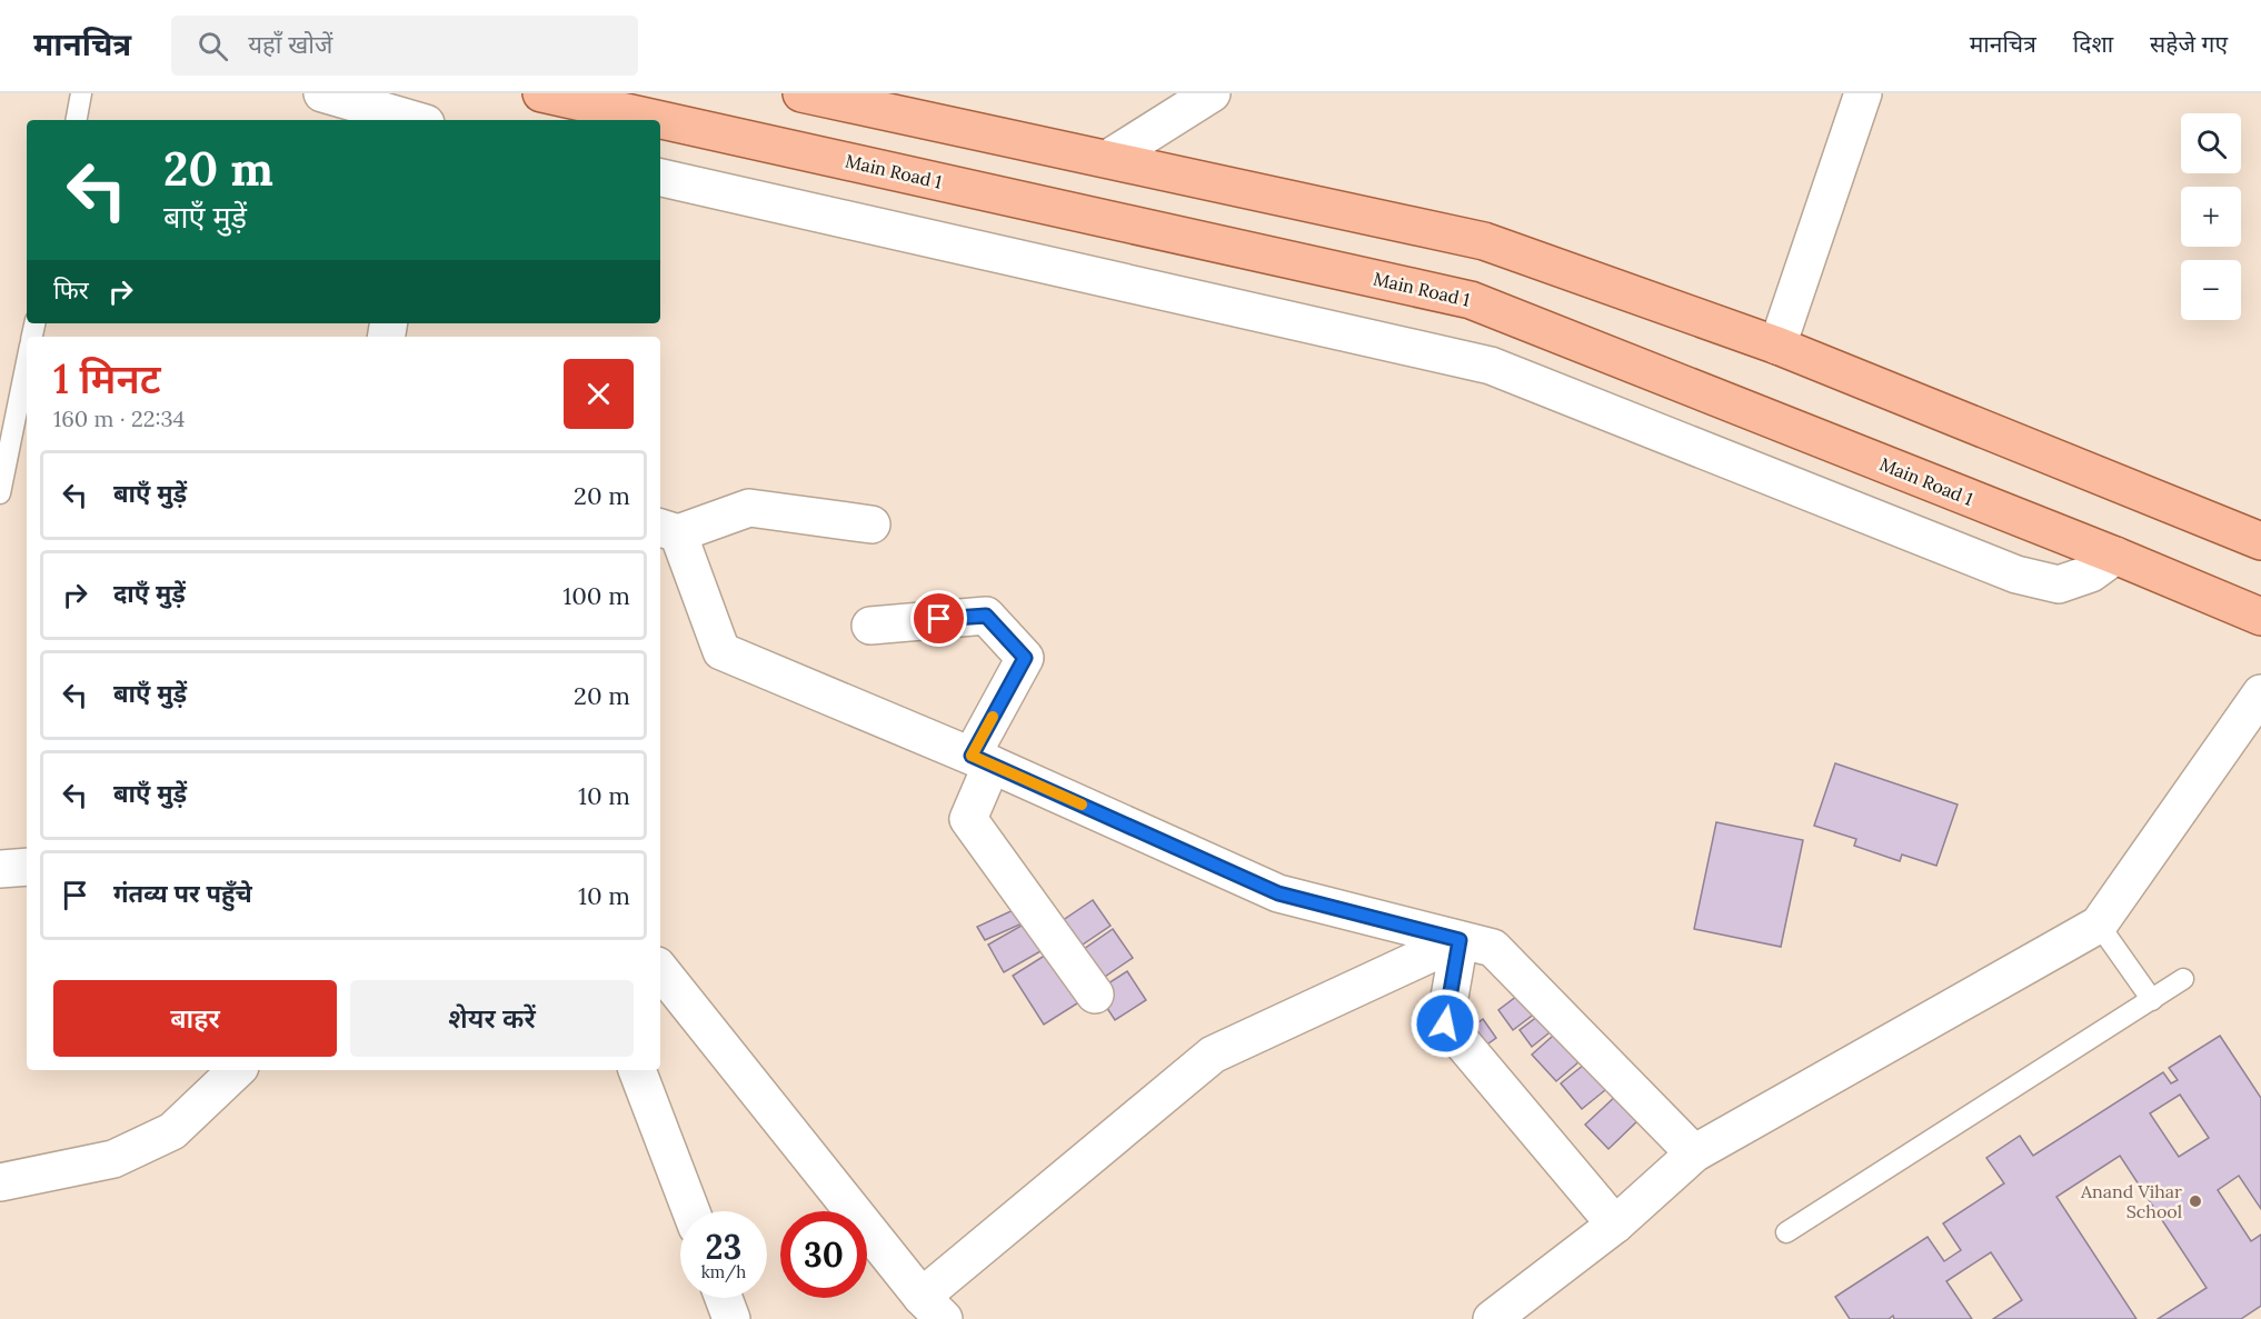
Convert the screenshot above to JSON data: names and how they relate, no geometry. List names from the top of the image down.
{
  "streets": {
    "main road": ["Main Road 1"]
  },
  "places": ["Anand Vihar School"],
  "page": {
    "header": "मानचित्र",
    "search": "यहाँ खोजें",
    "nav": ["मानचित्र", "दिशा", "सहेजे गए"],
    "map_buttons": ["+", "−"],
    "turn": ["20 m", "बाएँ मुड़ें"],
    "then": "फिर",
    "heading": ["1 मिनट", "160 m · 22:34"],
    "list": [
      {
        "name": "बाएँ मुड़ें",
        "value": "20 m"
      },
      {
        "name": "दाएँ मुड़ें",
        "value": "100 m"
      },
      {
        "name": "बाएँ मुड़ें",
        "value": "20 m"
      },
      {
        "name": "बाएँ मुड़ें",
        "value": "10 m"
      },
      {
        "name": "गंतव्य पर पहुँचे",
        "value": "10 m"
      }
    ],
    "buttons": ["बाहर", "शेयर करें"],
    "speed": "23 km/h",
    "limit": "30"
  }
}
